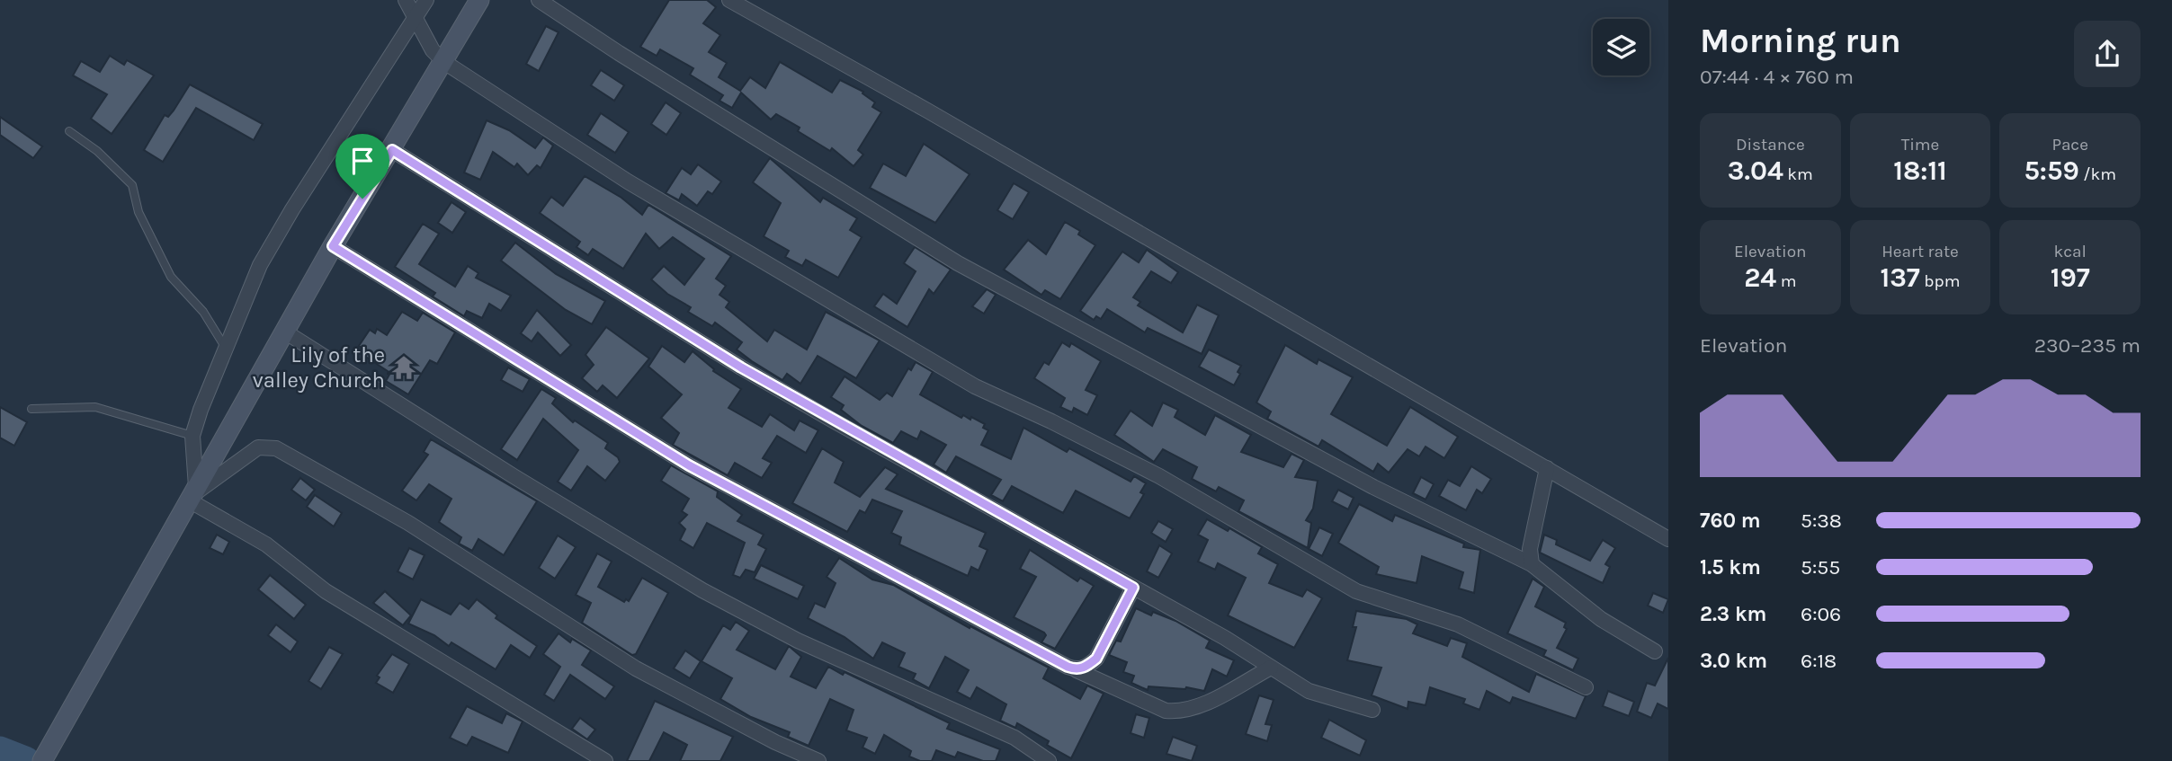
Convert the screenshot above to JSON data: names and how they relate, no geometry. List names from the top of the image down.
{
  "places": {
    "temple": ["Lily of the valley Church"]
  },
  "page": {
    "heading": ["Morning run", "07:44 · 4 × 760 m"],
    "stats": [
      ["Distance", "3.04 km"],
      ["Time", "18:11"],
      ["Pace", "5:59 /km"],
      ["Elevation", "24 m"],
      ["Heart rate", "137 bpm"],
      ["kcal", "197"]
    ],
    "chart": ["Elevation", "230–235 m"],
    "list": [
      {
        "name": "760 m",
        "note": "5:38"
      },
      {
        "name": "1.5 km",
        "note": "5:55"
      },
      {
        "name": "2.3 km",
        "note": "6:06"
      },
      {
        "name": "3.0 km",
        "note": "6:18"
      }
    ]
  }
}
